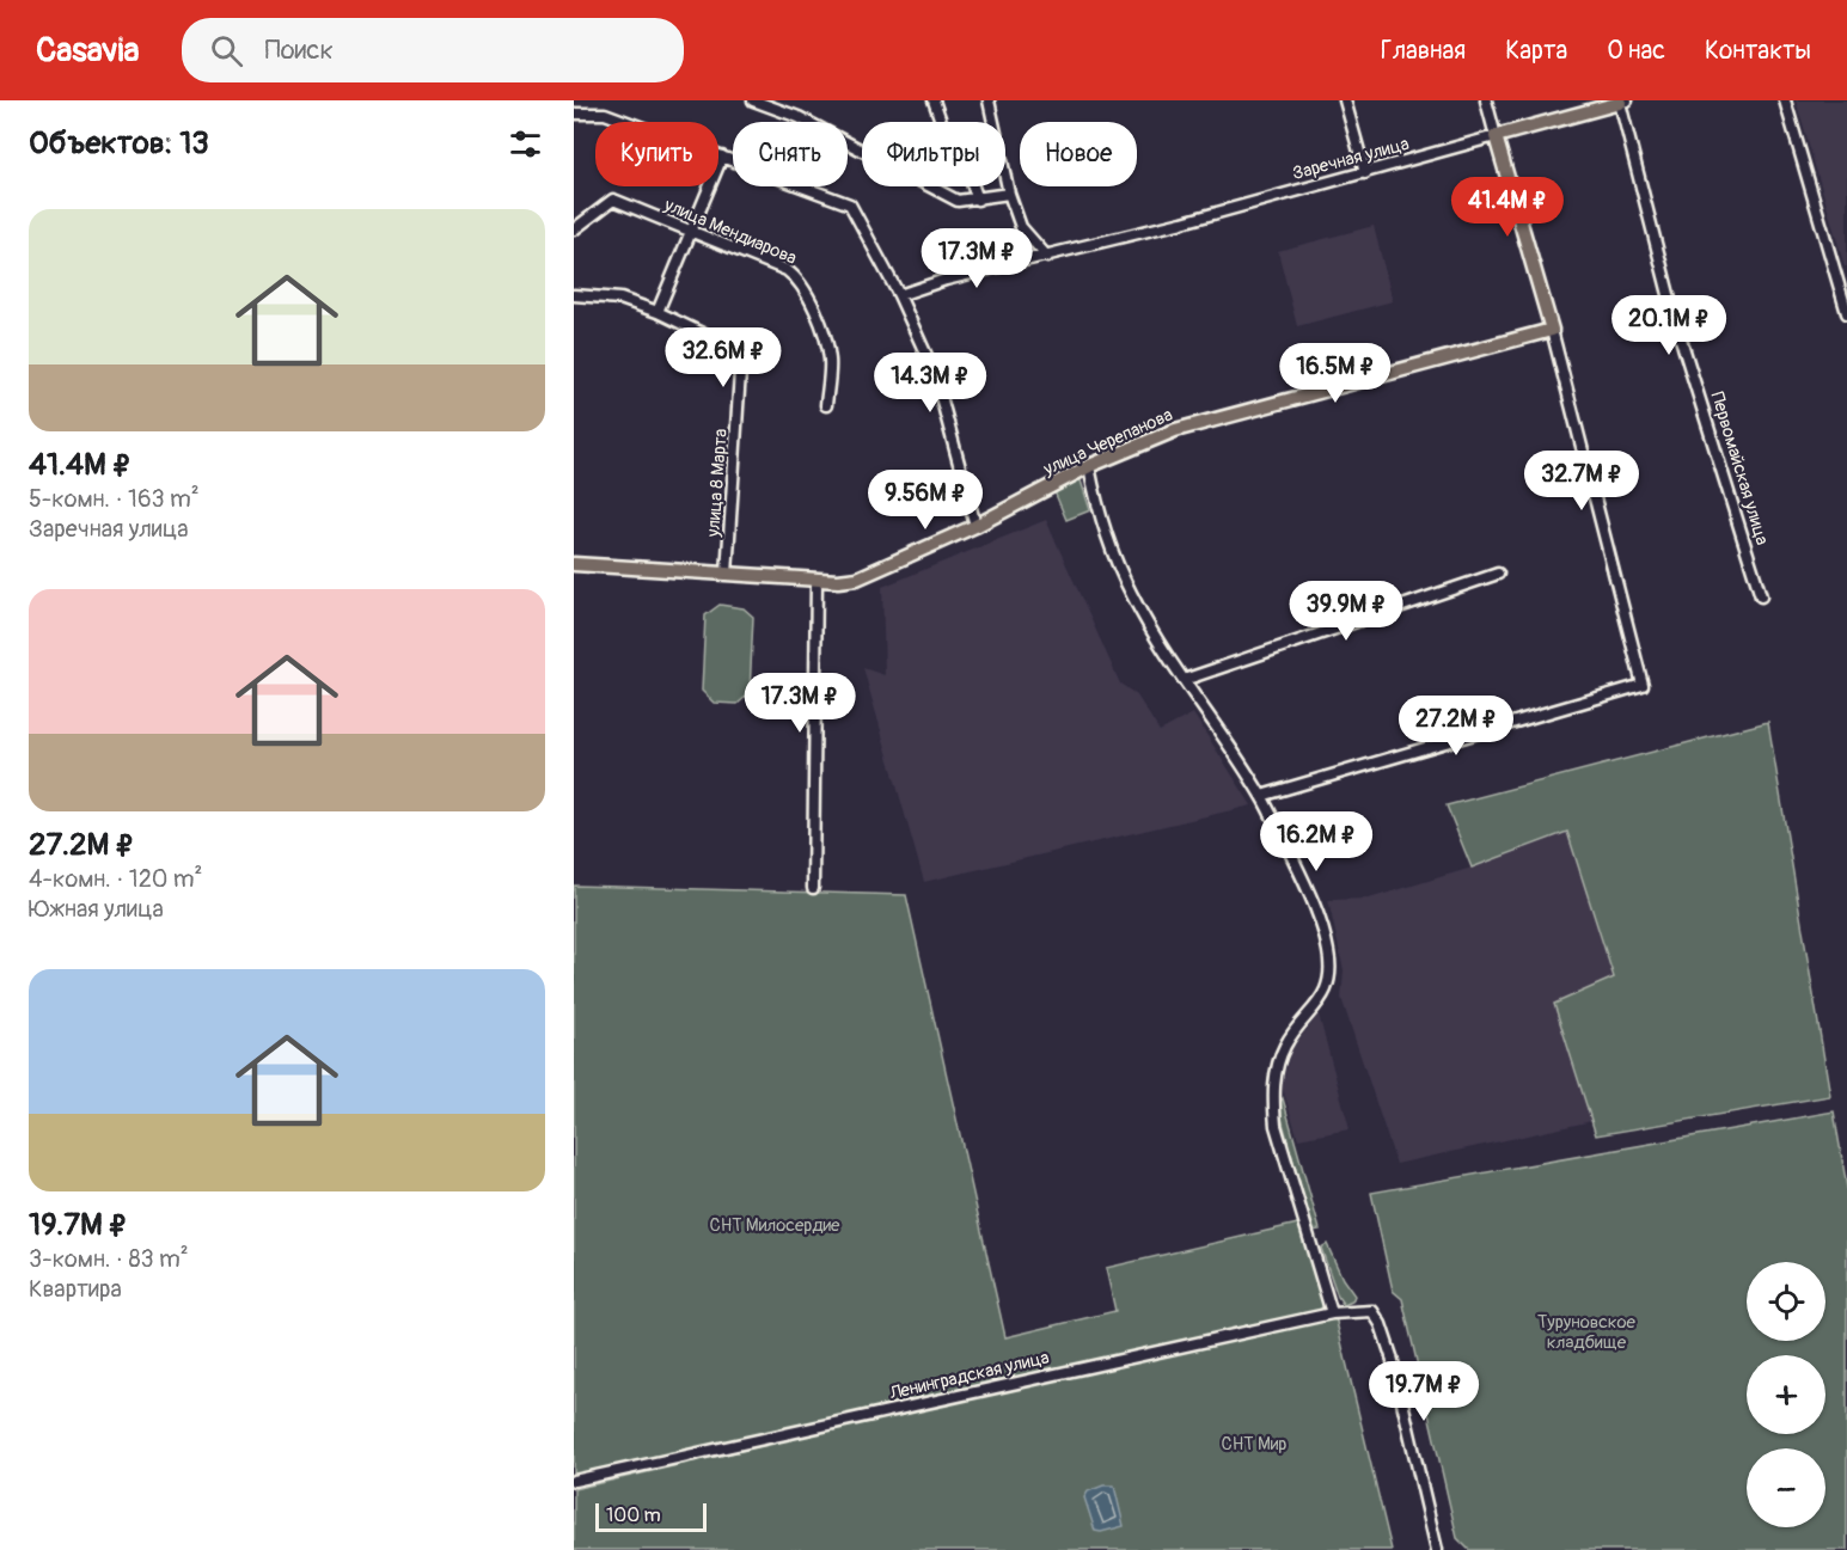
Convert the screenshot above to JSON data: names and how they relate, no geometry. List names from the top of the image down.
{
  "streets": {
    "main road": ["Заречная улица", "улица Черепанова"],
    "street": [
      "улица Мендиарова",
      "Первомайская улица",
      "улица 8 Марта",
      "Ленинградская улица"
    ]
  },
  "crossings": [
    ["Заречная улица", "Первомайская улица"],
    ["улица Черепанова", "улица 8 Марта"]
  ],
  "parks": ["СНТ Милосердие", "Туруновское кладбище", "СНТ Мир"],
  "scale_bar": "100 m",
  "page": {
    "header": "Casavia",
    "search": "Поиск",
    "nav": [
      "Главная",
      "Карта",
      "О нас",
      "Контакты"
    ],
    "heading": "Объектов: 13",
    "chip": [
      "Купить",
      "Снять",
      "Фильтры",
      "Новое"
    ],
    "price": [
      "41.4M ₽",
      "17.3M ₽",
      "20.1M ₽",
      "32.6M ₽",
      "16.5M ₽",
      "14.3M ₽",
      "32.7M ₽",
      "9.56M ₽",
      "39.9M ₽",
      "17.3M ₽",
      "27.2M ₽",
      "16.2M ₽",
      "19.7M ₽"
    ],
    "list": [
      {
        "name": "41.4M ₽",
        "note": "5-комн. · 163 m² · Заречная улица"
      },
      {
        "name": "27.2M ₽",
        "note": "4-комн. · 120 m² · Южная улица"
      },
      {
        "name": "19.7M ₽",
        "note": "3-комн. · 83 m² · Квартира"
      }
    ],
    "map_buttons": ["+", "−"],
    "scale": "100 m"
  }
}
